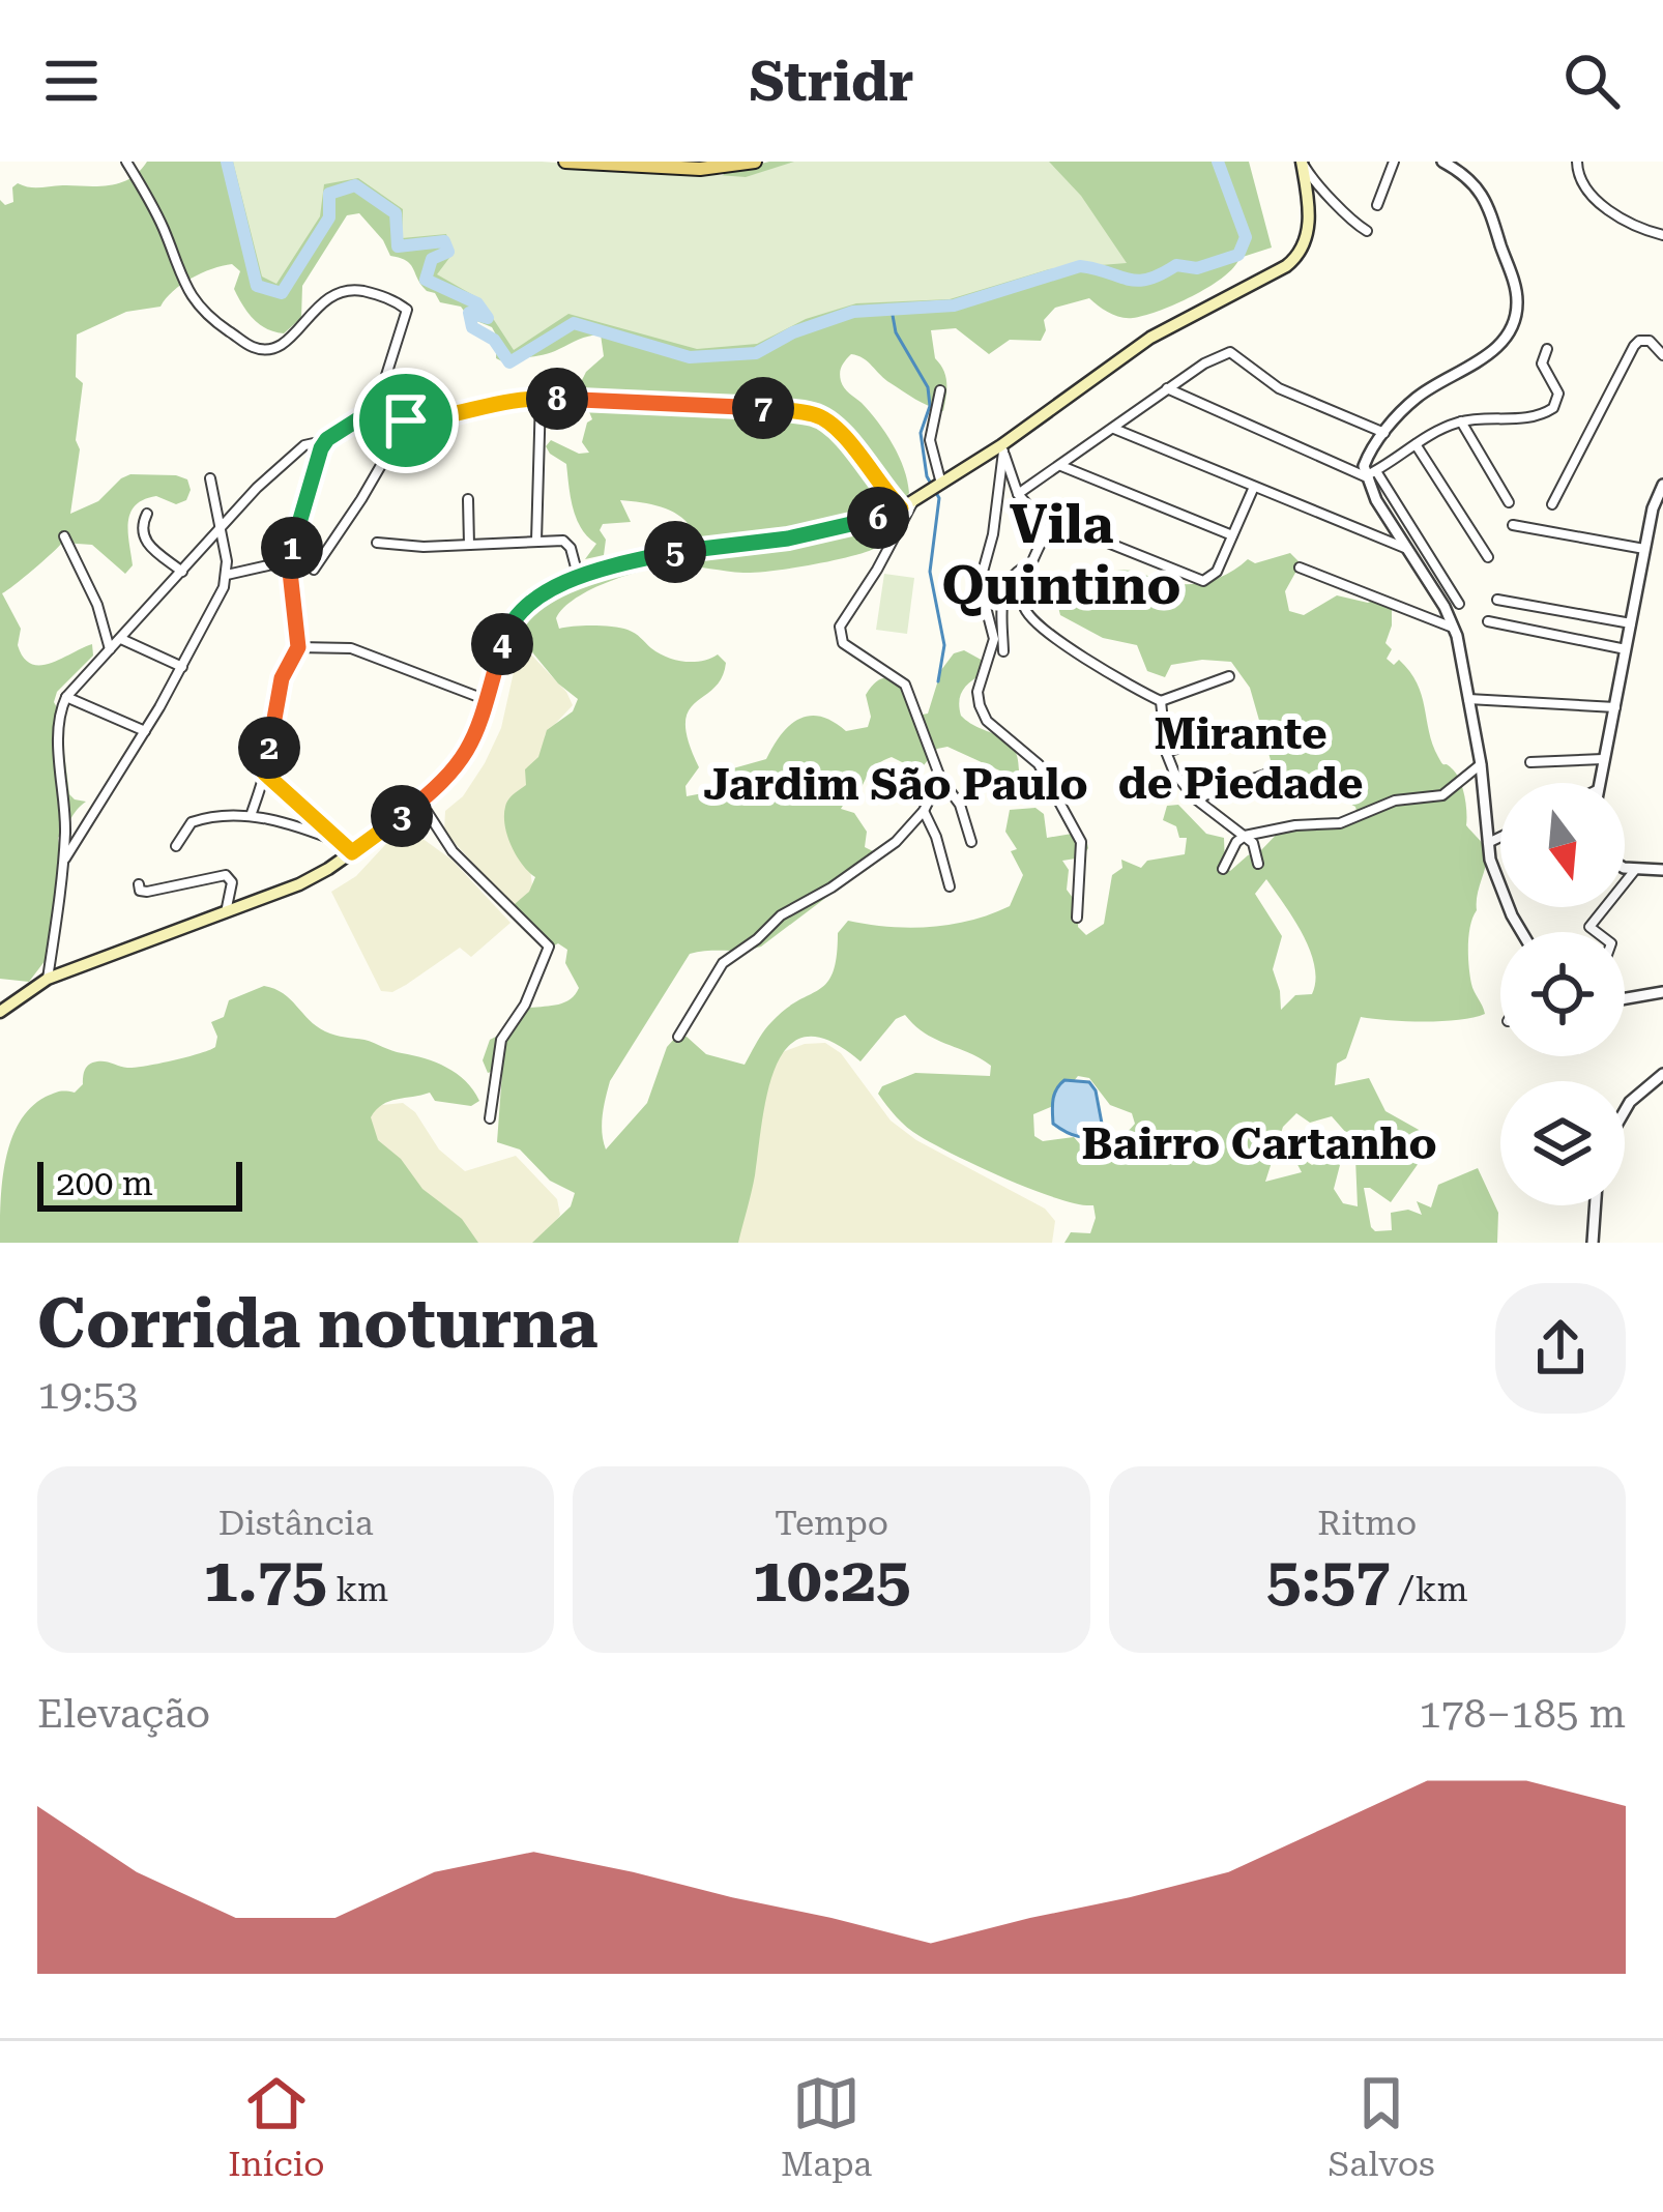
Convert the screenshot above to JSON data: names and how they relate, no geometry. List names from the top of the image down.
{
  "districts": [
    "Vila Quintino",
    "Mirante de Piedade",
    "Jardim São Paulo",
    "Bairro Cartanho"
  ],
  "scale_bar": "200 m",
  "north": "bottom",
  "page": {
    "header": "Stridr",
    "pins": [
      "8",
      "7",
      "6",
      "1",
      "5",
      "4",
      "2",
      "3"
    ],
    "scale": "200 m",
    "heading": ["Corrida noturna", "19:53"],
    "stats": [
      ["Distância", "1.75 km"],
      ["Tempo", "10:25"],
      ["Ritmo", "5:57 /km"]
    ],
    "chart": ["Elevação", "178–185 m"],
    "tabs": ["Início", "Mapa", "Salvos"]
  }
}
